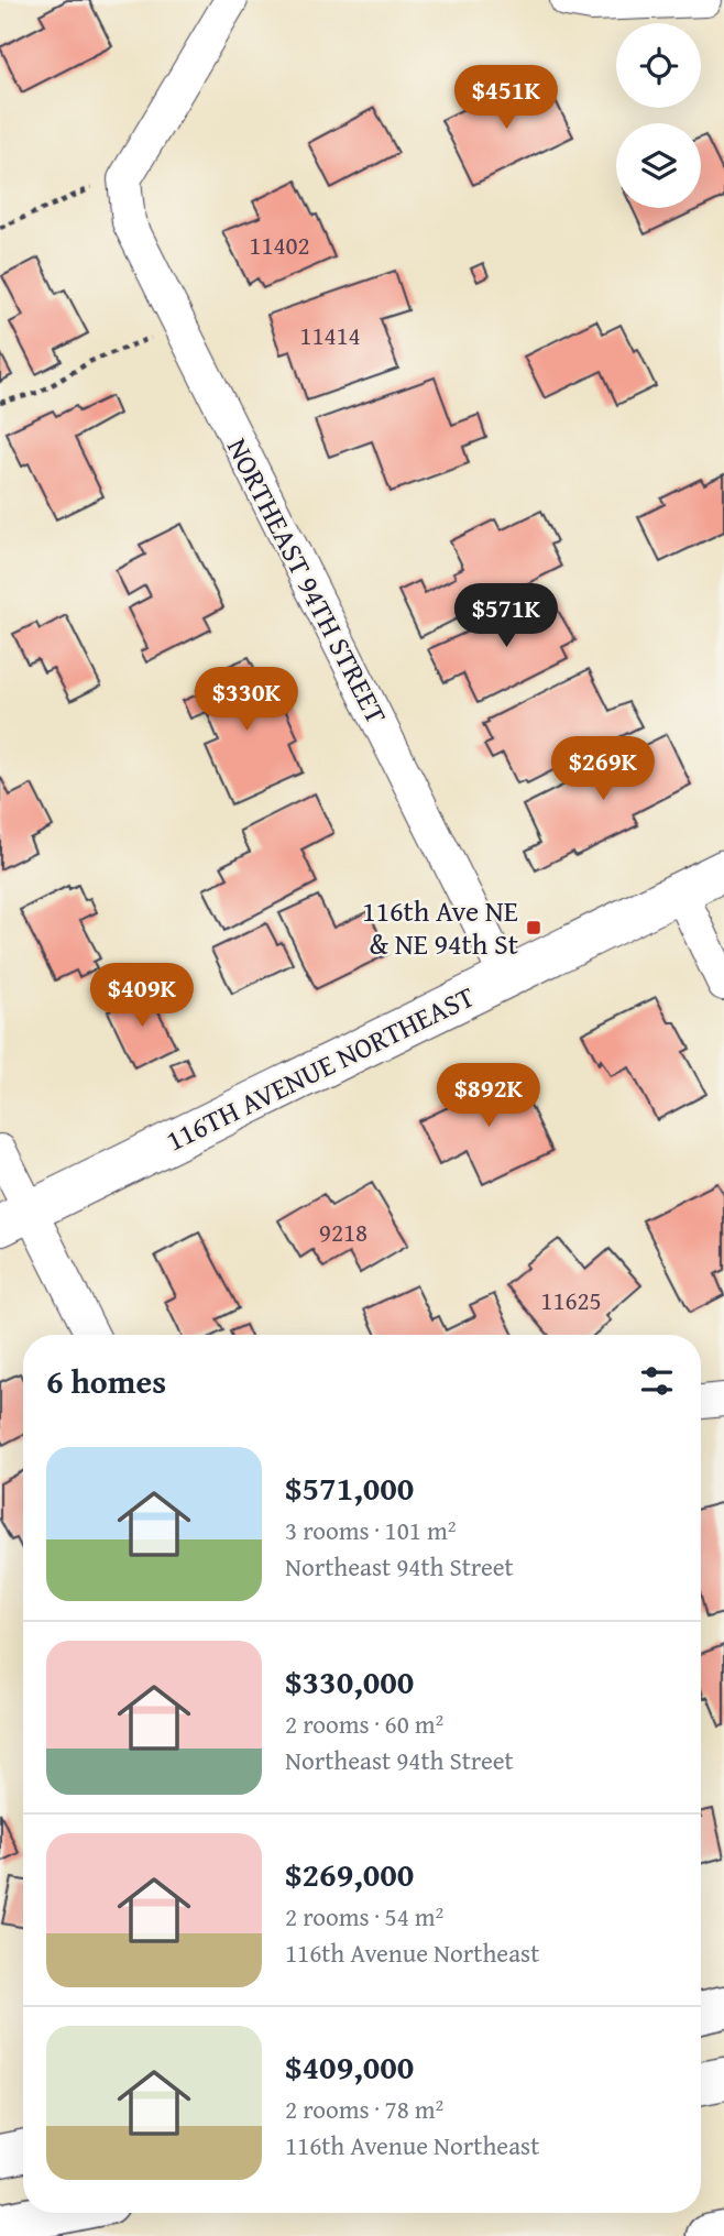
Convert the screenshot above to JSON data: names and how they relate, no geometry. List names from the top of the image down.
{
  "streets": {
    "street": ["NORTHEAST 94TH STREET", "116TH AVENUE NORTHEAST"]
  },
  "crossings": [
    ["NORTHEAST 94TH STREET", "116TH AVENUE NORTHEAST"]
  ],
  "places": {
    "transit": ["116th Ave NE & NE 94th St"]
  },
  "house_numbers": [
    "11402",
    "11414",
    "9218",
    "11625"
  ],
  "page": {
    "price": [
      "$451K",
      "$571K",
      "$330K",
      "$269K",
      "$409K",
      "$892K"
    ],
    "heading": "6 homes",
    "list": [
      {
        "name": "$571,000",
        "note": "3 rooms · 101 m² · Northeast 94th Street"
      },
      {
        "name": "$330,000",
        "note": "2 rooms · 60 m² · Northeast 94th Street"
      },
      {
        "name": "$269,000",
        "note": "2 rooms · 54 m² · 116th Avenue Northeast"
      },
      {
        "name": "$409,000",
        "note": "2 rooms · 78 m² · 116th Avenue Northeast"
      }
    ]
  }
}
